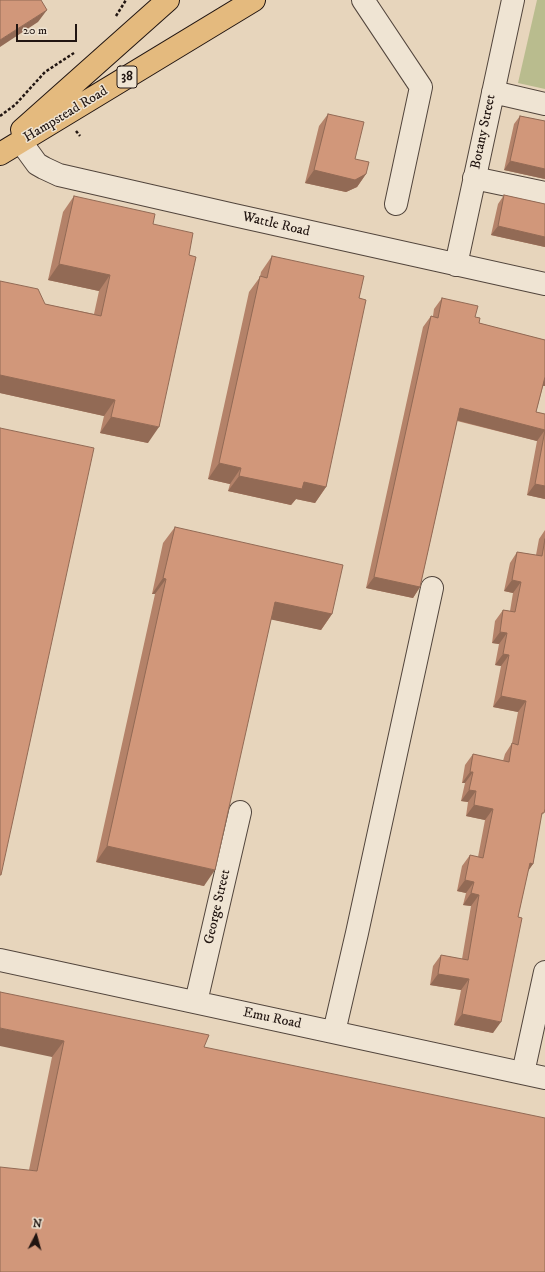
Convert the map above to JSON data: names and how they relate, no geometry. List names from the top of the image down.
{
  "streets": {
    "main road": ["38", "Hampstead Road"],
    "street": [
      "Botany Street",
      "Wattle Road",
      "George Street",
      "Emu Road"
    ]
  },
  "crossings": [
    ["Hampstead Road", "Wattle Road"],
    ["Botany Street", "Wattle Road"],
    ["George Street", "Emu Road"]
  ],
  "scale_bar": "20 m",
  "north": "top"
}
